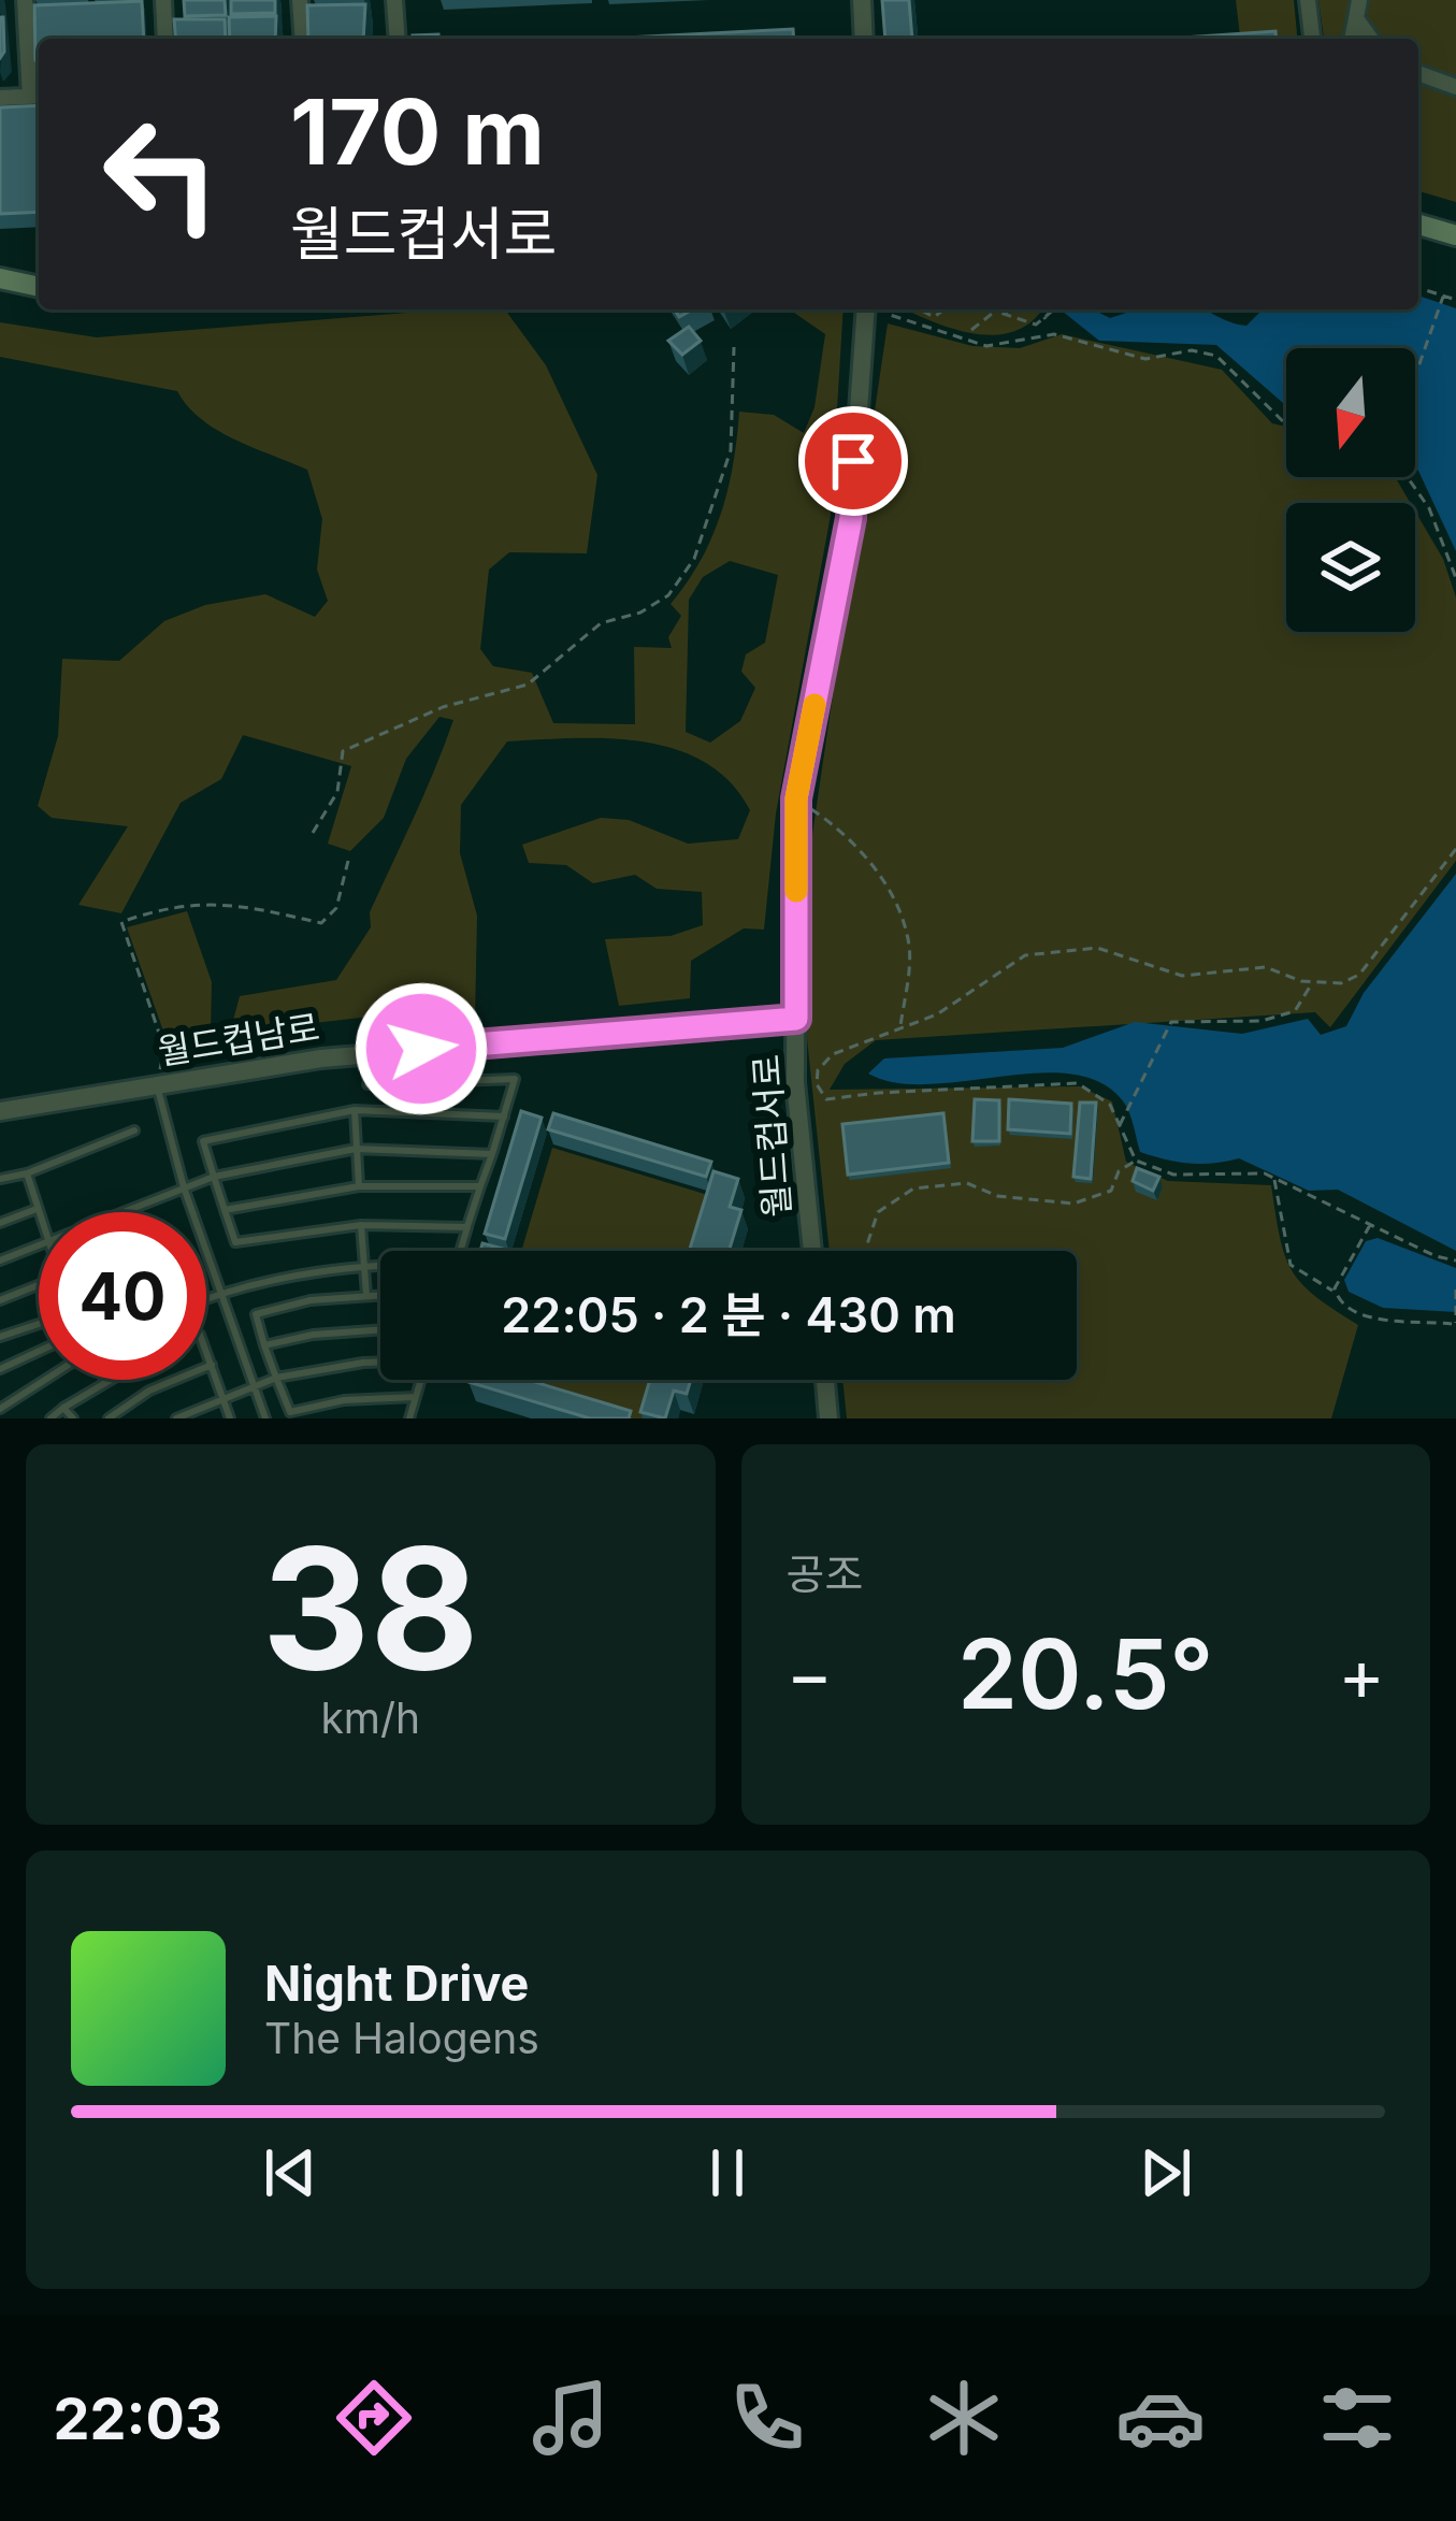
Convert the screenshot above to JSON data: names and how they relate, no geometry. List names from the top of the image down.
{
  "streets": {
    "street": ["월드컵남로", "월드컵서로"]
  },
  "crossings": [
    ["월드컵남로", "월드컵서로"]
  ],
  "north": "bottom",
  "page": {
    "turn": ["170 m", "월드컵서로"],
    "limit": "40",
    "trip": "22:05 · 2 분 · 430 m",
    "tile": [
      ["38", "km/h"],
      "공조"
    ],
    "heat": ["−", "20.5°", "+"],
    "song": ["Night Drive", "The Halogens"],
    "tabs": "22:03"
  }
}
